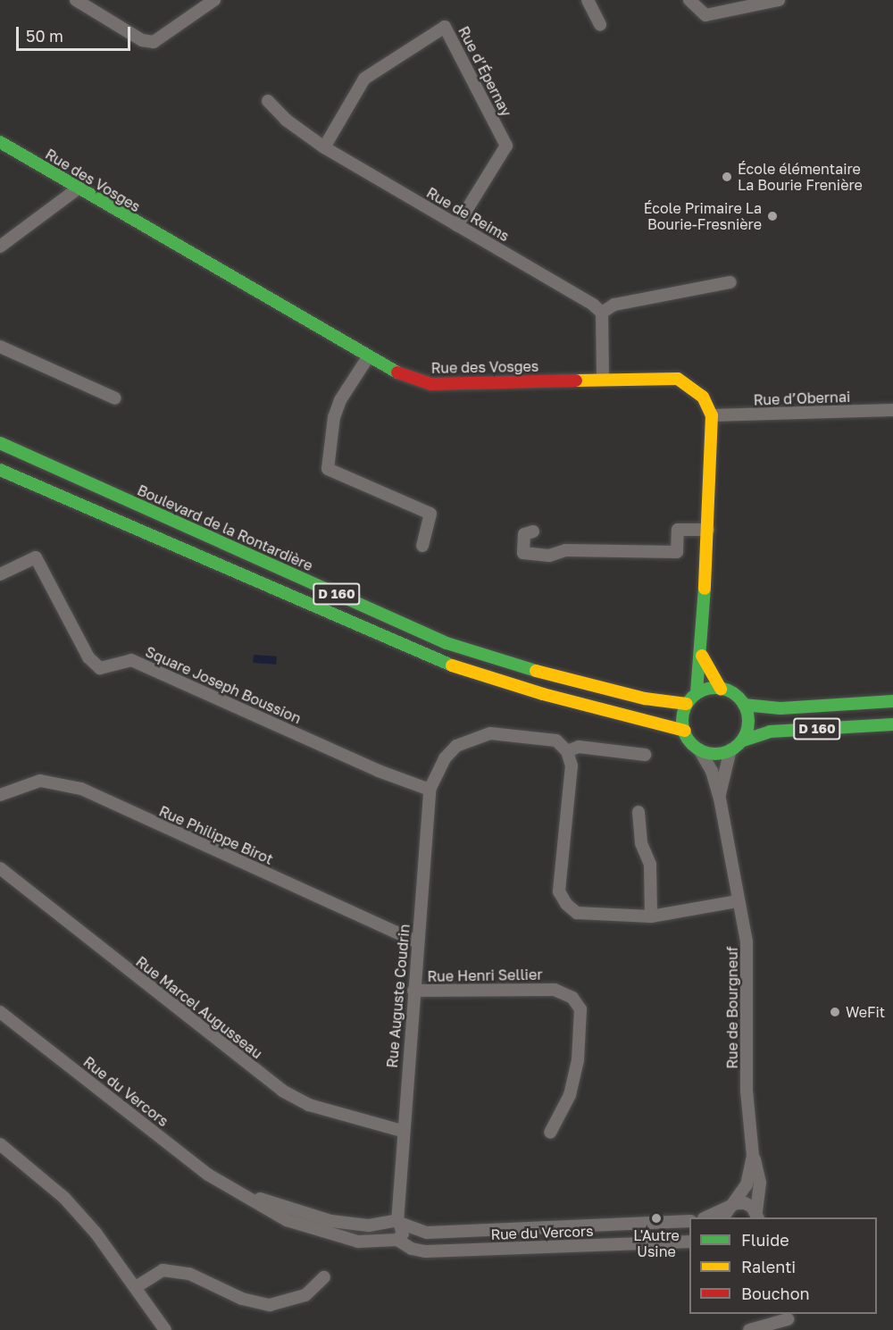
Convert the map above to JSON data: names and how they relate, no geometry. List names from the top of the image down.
{
  "streets": {
    "main road": ["Rue des Vosges", "Boulevard de la Rontardière", "D 160"],
    "street": [
      "Rue d’Épernay",
      "Rue de Reims",
      "Rue d’Obernai",
      "Square Joseph Boussion",
      "Rue Philippe Birot",
      "Rue Henri Sellier",
      "Rue Auguste Coudrin",
      "Rue Marcel Augusseau",
      "Rue de Bourgneuf",
      "Rue du Vercors"
    ]
  },
  "crossings": [
    ["Rue d’Épernay", "Rue de Reims"],
    ["Rue des Vosges", "Rue d’Obernai"],
    ["Boulevard de la Rontardière", "D 160"],
    ["Boulevard de la Rontardière", "Rue de Bourgneuf"],
    ["D 160", "Rue de Bourgneuf"],
    ["Square Joseph Boussion", "Rue Auguste Coudrin"],
    ["Rue Philippe Birot", "Rue Auguste Coudrin"],
    ["Rue Henri Sellier", "Rue Auguste Coudrin"],
    ["Rue Auguste Coudrin", "Rue Marcel Augusseau"],
    ["Rue Auguste Coudrin", "Rue du Vercors"]
  ],
  "places": [
    "École élémentaire La Bourie Frenière",
    "École Primaire La Bourie-Fresnière",
    "WeFit",
    "L'Autre Usine"
  ],
  "legend": ["Fluide", "Ralenti", "Bouchon"],
  "scale_bar": "50 m"
}
